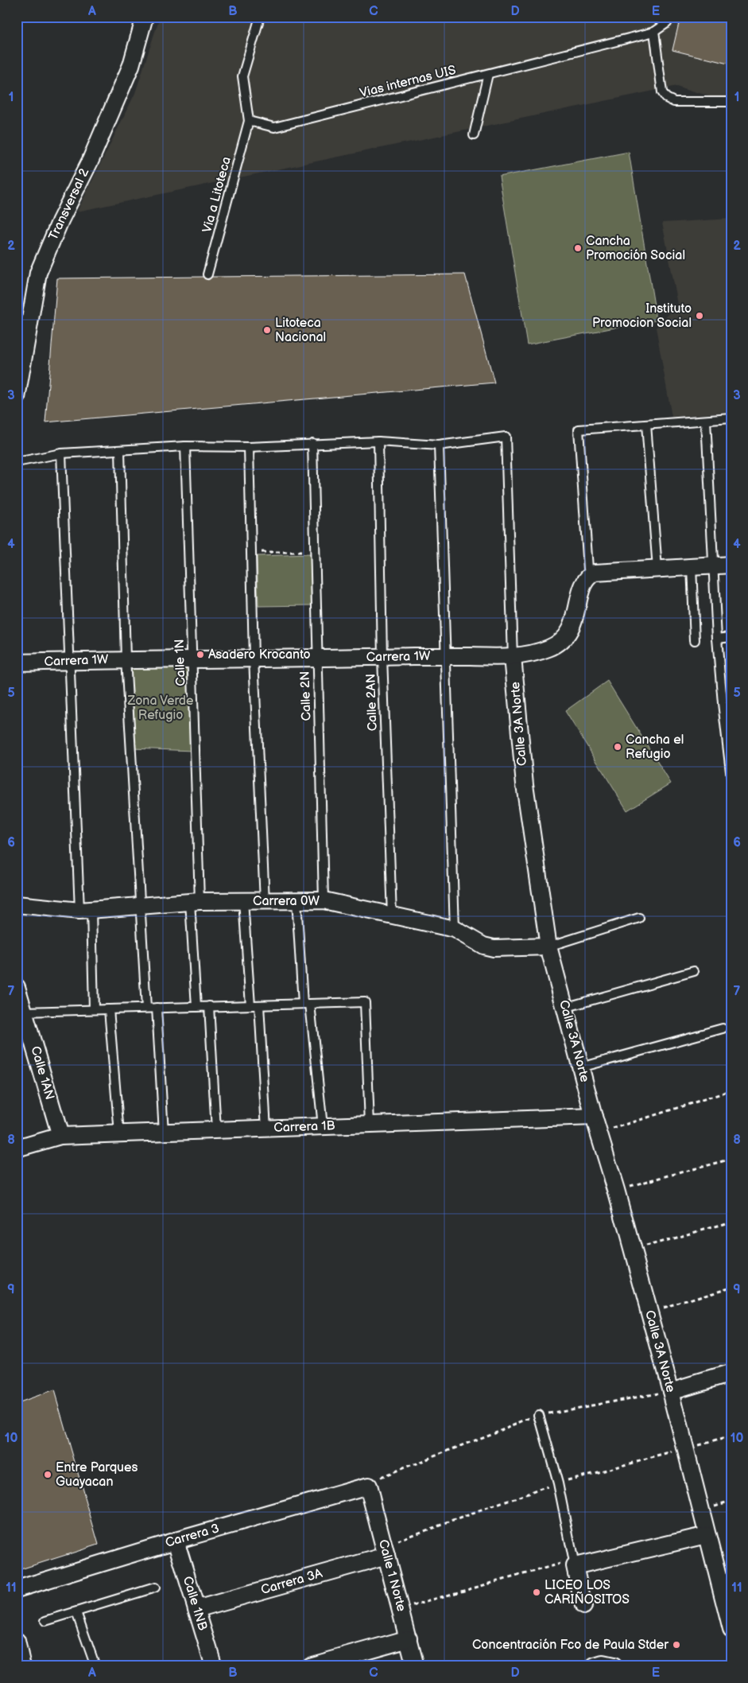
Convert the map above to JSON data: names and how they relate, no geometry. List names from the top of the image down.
{
  "streets": {
    "street": [
      "Transversal 2",
      "Carrera 1W",
      "Calle 3A Norte",
      "Carrera 0W",
      "Calle 1AN",
      "Carrera 1B",
      "Carrera 3",
      "Calle 1 Norte",
      "Carrera 3A",
      "Calle 1NB"
    ],
    "lane": [
      "Vias internas UIS",
      "Via a Litoteca",
      "Calle 1N",
      "Calle 2N",
      "Calle 2AN"
    ]
  },
  "crossings": [
    ["Vias internas UIS", "Via a Litoteca"],
    ["Carrera 1W", "Calle 1N"],
    ["Carrera 1W", "Calle 2N"],
    ["Carrera 1W", "Calle 2AN"],
    ["Carrera 1W", "Calle 3A Norte"],
    ["Calle 1N", "Carrera 0W"],
    ["Calle 2N", "Carrera 0W"],
    ["Calle 2AN", "Carrera 0W"],
    ["Calle 3A Norte", "Carrera 0W"],
    ["Calle 3A Norte", "Carrera 1B"],
    ["Calle 1AN", "Carrera 1B"],
    ["Carrera 3", "Calle 1 Norte"],
    ["Carrera 3", "Calle 1NB"],
    ["Calle 1 Norte", "Carrera 3A"],
    ["Carrera 3A", "Calle 1NB"]
  ],
  "parks": ["Zona Verde Refugio"],
  "places": [
    "Cancha Promoción Social",
    "Instituto Promocion Social",
    "Litoteca Nacional",
    "Asadero Krocanto",
    "Cancha el Refugio",
    "Entre Parques Guayacan",
    "LICEO LOS CARIÑOSITOS",
    "Concentración Fco de Paula Stder"
  ],
  "grid": {
    "columns": [
      "A",
      "B",
      "C",
      "D",
      "E"
    ],
    "rows": [
      "1",
      "2",
      "3",
      "4",
      "5",
      "6",
      "7",
      "8",
      "9",
      "10",
      "11"
    ]
  }
}
